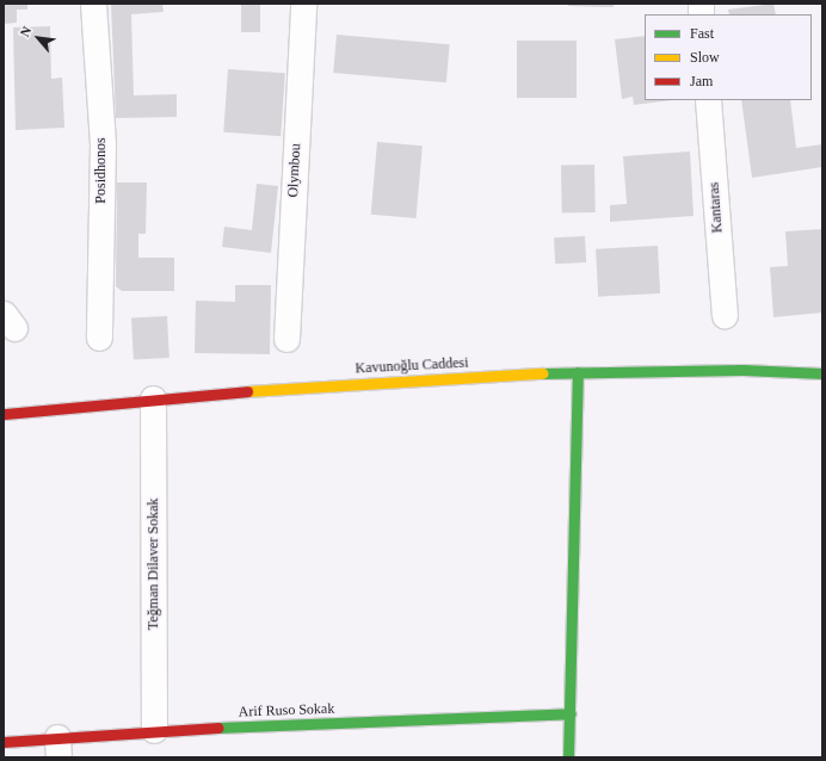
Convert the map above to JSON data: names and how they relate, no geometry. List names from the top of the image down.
{
  "streets": {
    "street": [
      "Posidhonos",
      "Olymbou",
      "Kantaras",
      "Kavunoğlu Caddesi",
      "Teğman Dilaver Sokak",
      "Arif Ruso Sokak"
    ]
  },
  "crossings": [
    ["Kavunoğlu Caddesi", "Teğman Dilaver Sokak"],
    ["Teğman Dilaver Sokak", "Arif Ruso Sokak"]
  ],
  "legend": ["Fast", "Slow", "Jam"],
  "north": "top left"
}
